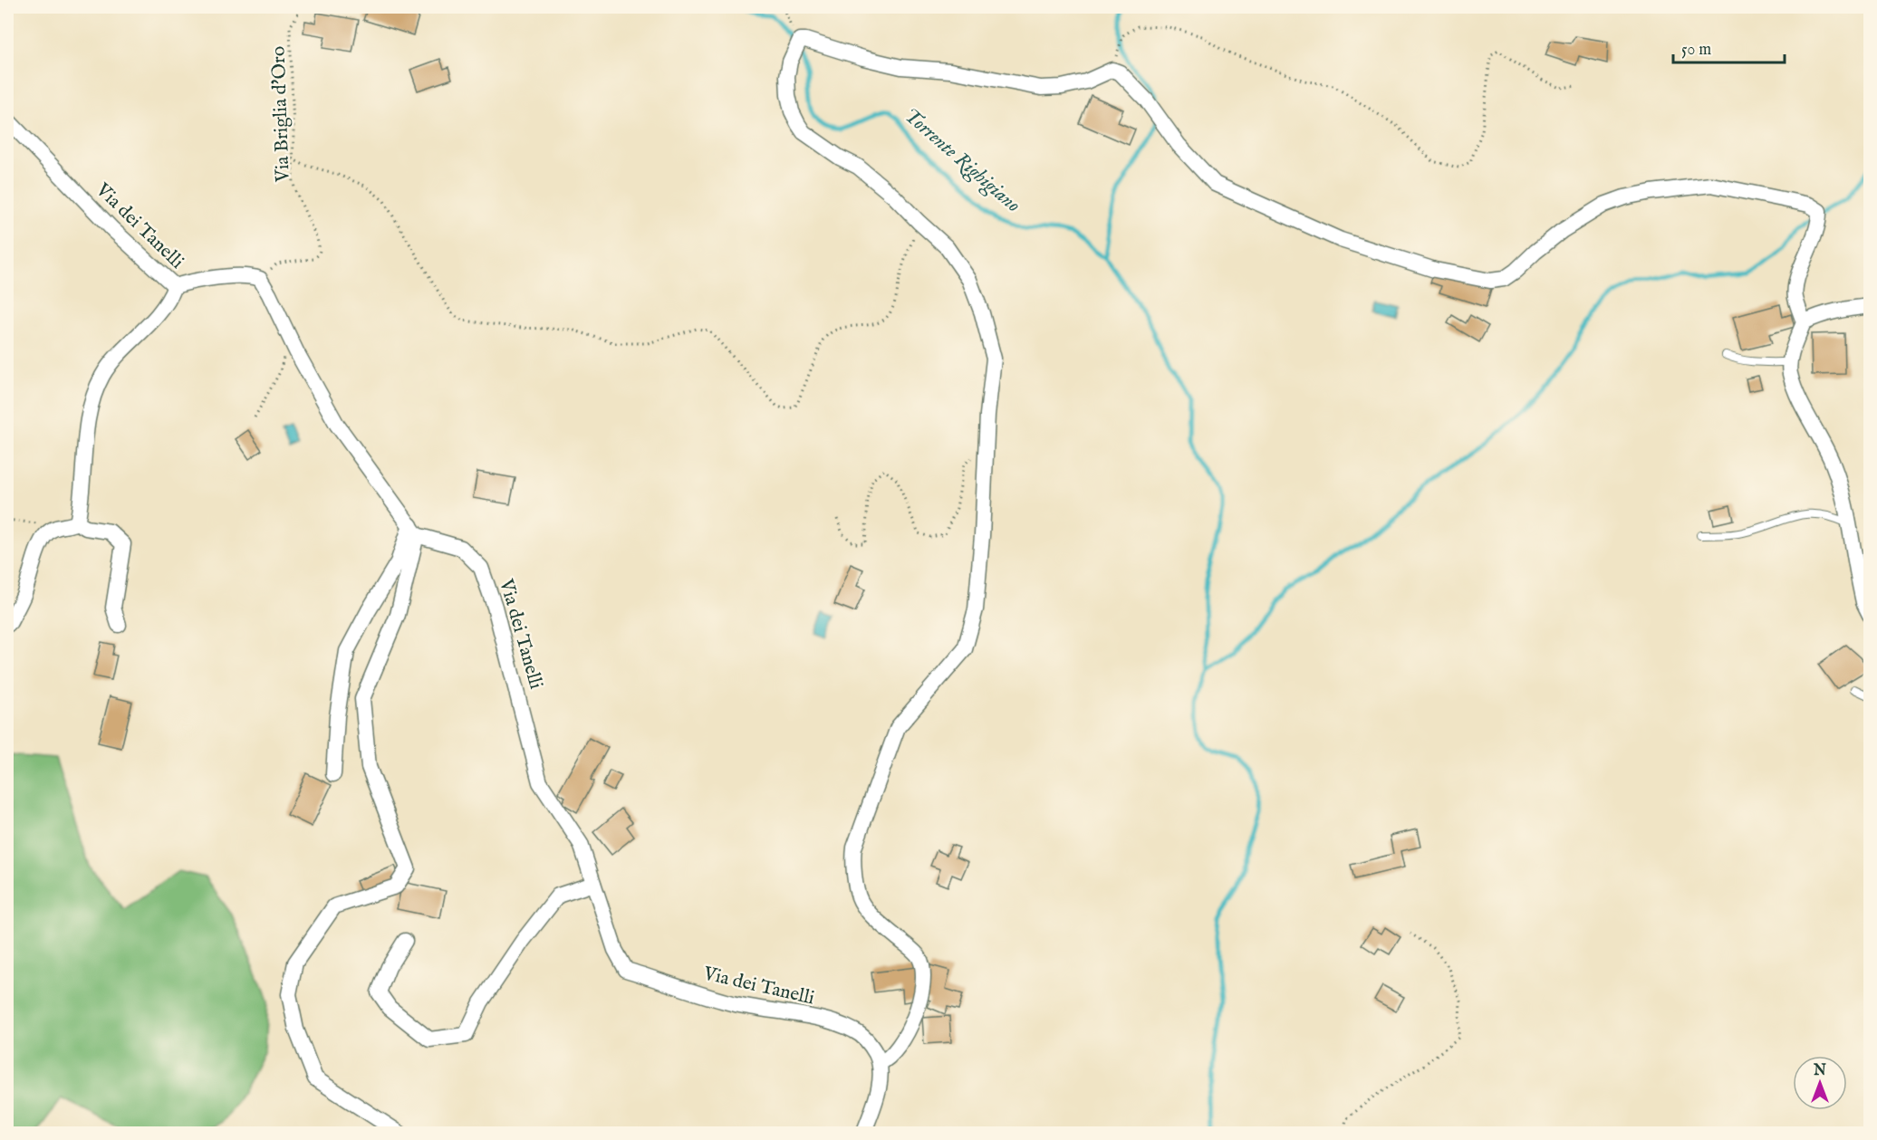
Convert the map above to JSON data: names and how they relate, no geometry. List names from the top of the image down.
{
  "streets": {
    "street": ["Via dei Tanelli"],
    "path": ["Via Briglia d'Oro"]
  },
  "crossings": [
    ["Via Briglia d'Oro", "Via dei Tanelli"]
  ],
  "water": ["Torrente Righigiano"],
  "scale_bar": "50 m",
  "north": "top"
}
